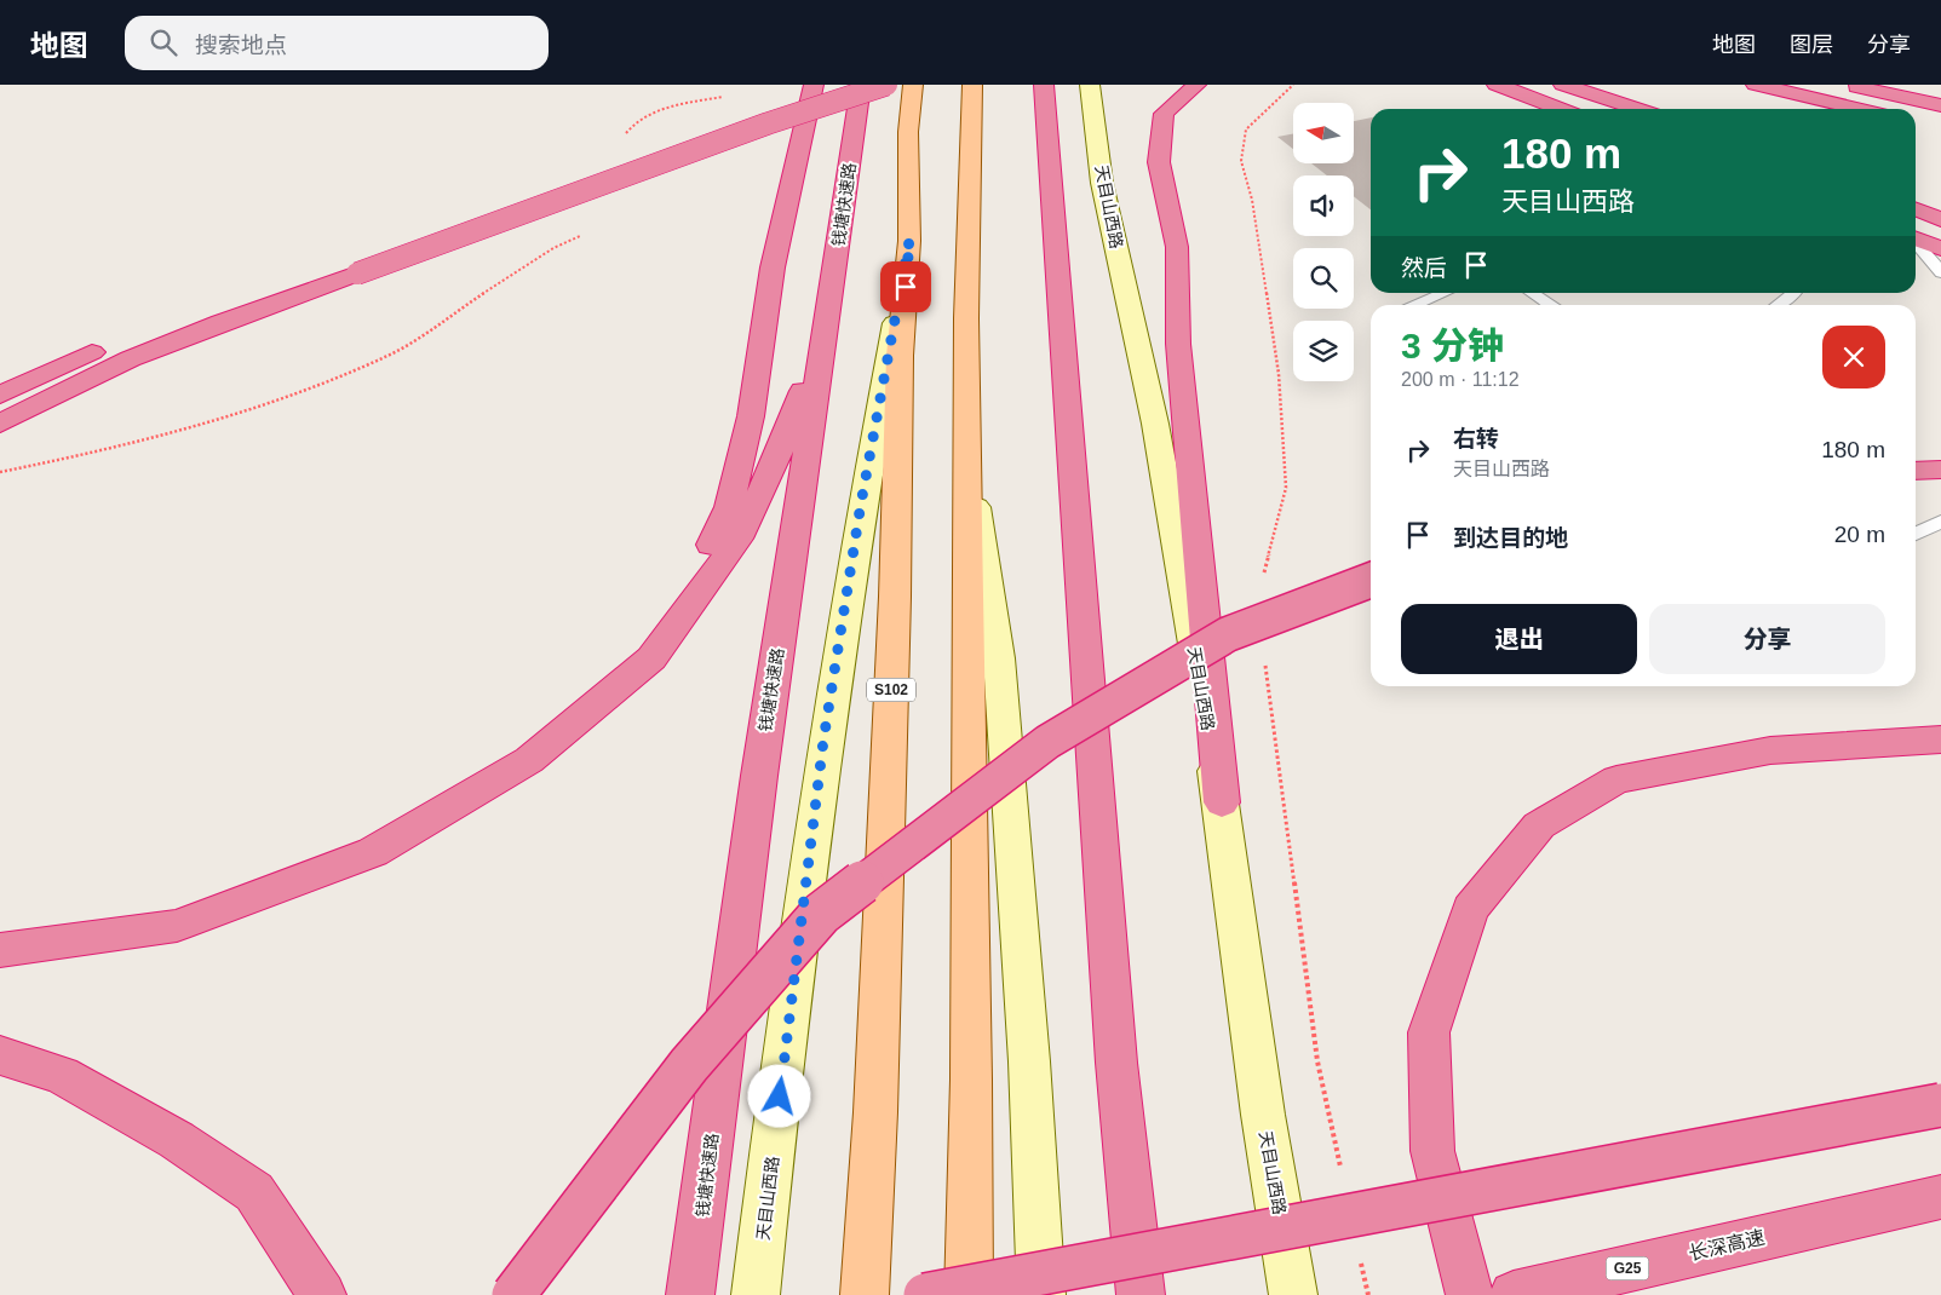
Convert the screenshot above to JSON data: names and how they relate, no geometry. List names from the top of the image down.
{
  "streets": {
    "highway": ["钱塘快速路", "长深高速", "G25"],
    "main road": ["天目山西路", "S102"]
  },
  "north": "left",
  "page": {
    "header": "地图",
    "search": "搜索地点",
    "nav": ["地图", "图层", "分享"],
    "turn": ["180 m", "天目山西路"],
    "then": "然后",
    "heading": ["3 分钟", "200 m · 11:12"],
    "list": [
      {
        "name": "右转",
        "note": "天目山西路",
        "value": "180 m"
      },
      {
        "name": "到达目的地",
        "value": "20 m"
      }
    ],
    "buttons": ["退出", "分享"]
  }
}
